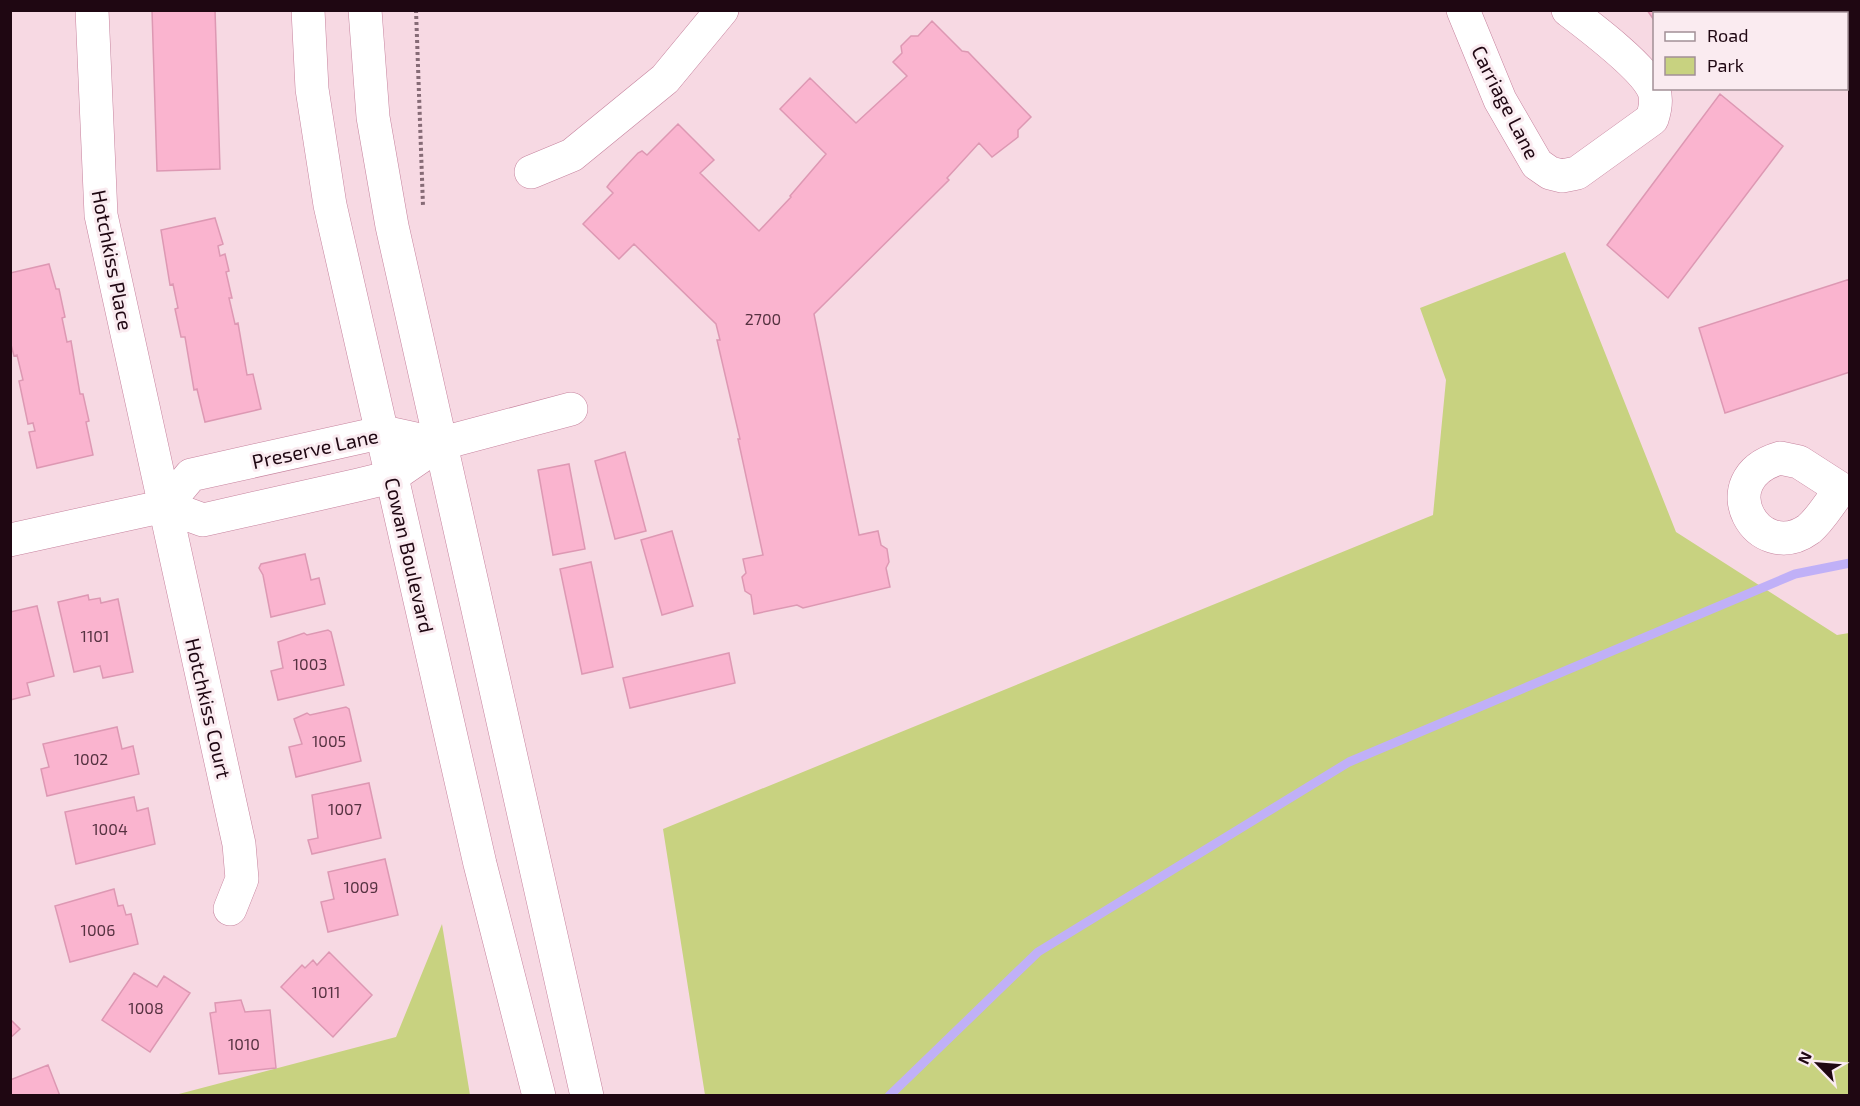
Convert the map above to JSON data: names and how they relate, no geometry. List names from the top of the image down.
{
  "streets": {
    "main road": [
      "Carriage Lane",
      "Hotchkiss Place",
      "Preserve Lane",
      "Cowan Boulevard",
      "Hotchkiss Court"
    ]
  },
  "crossings": [
    ["Hotchkiss Place", "Preserve Lane"],
    ["Hotchkiss Place", "Hotchkiss Court"],
    ["Preserve Lane", "Cowan Boulevard"],
    ["Preserve Lane", "Hotchkiss Court"]
  ],
  "house_numbers": [
    "2700",
    "1101",
    "1003",
    "1005",
    "1002",
    "1007",
    "1004",
    "1009",
    "1006",
    "1011",
    "1008",
    "1010"
  ],
  "legend": ["Road", "Park"],
  "north": "top left"
}
